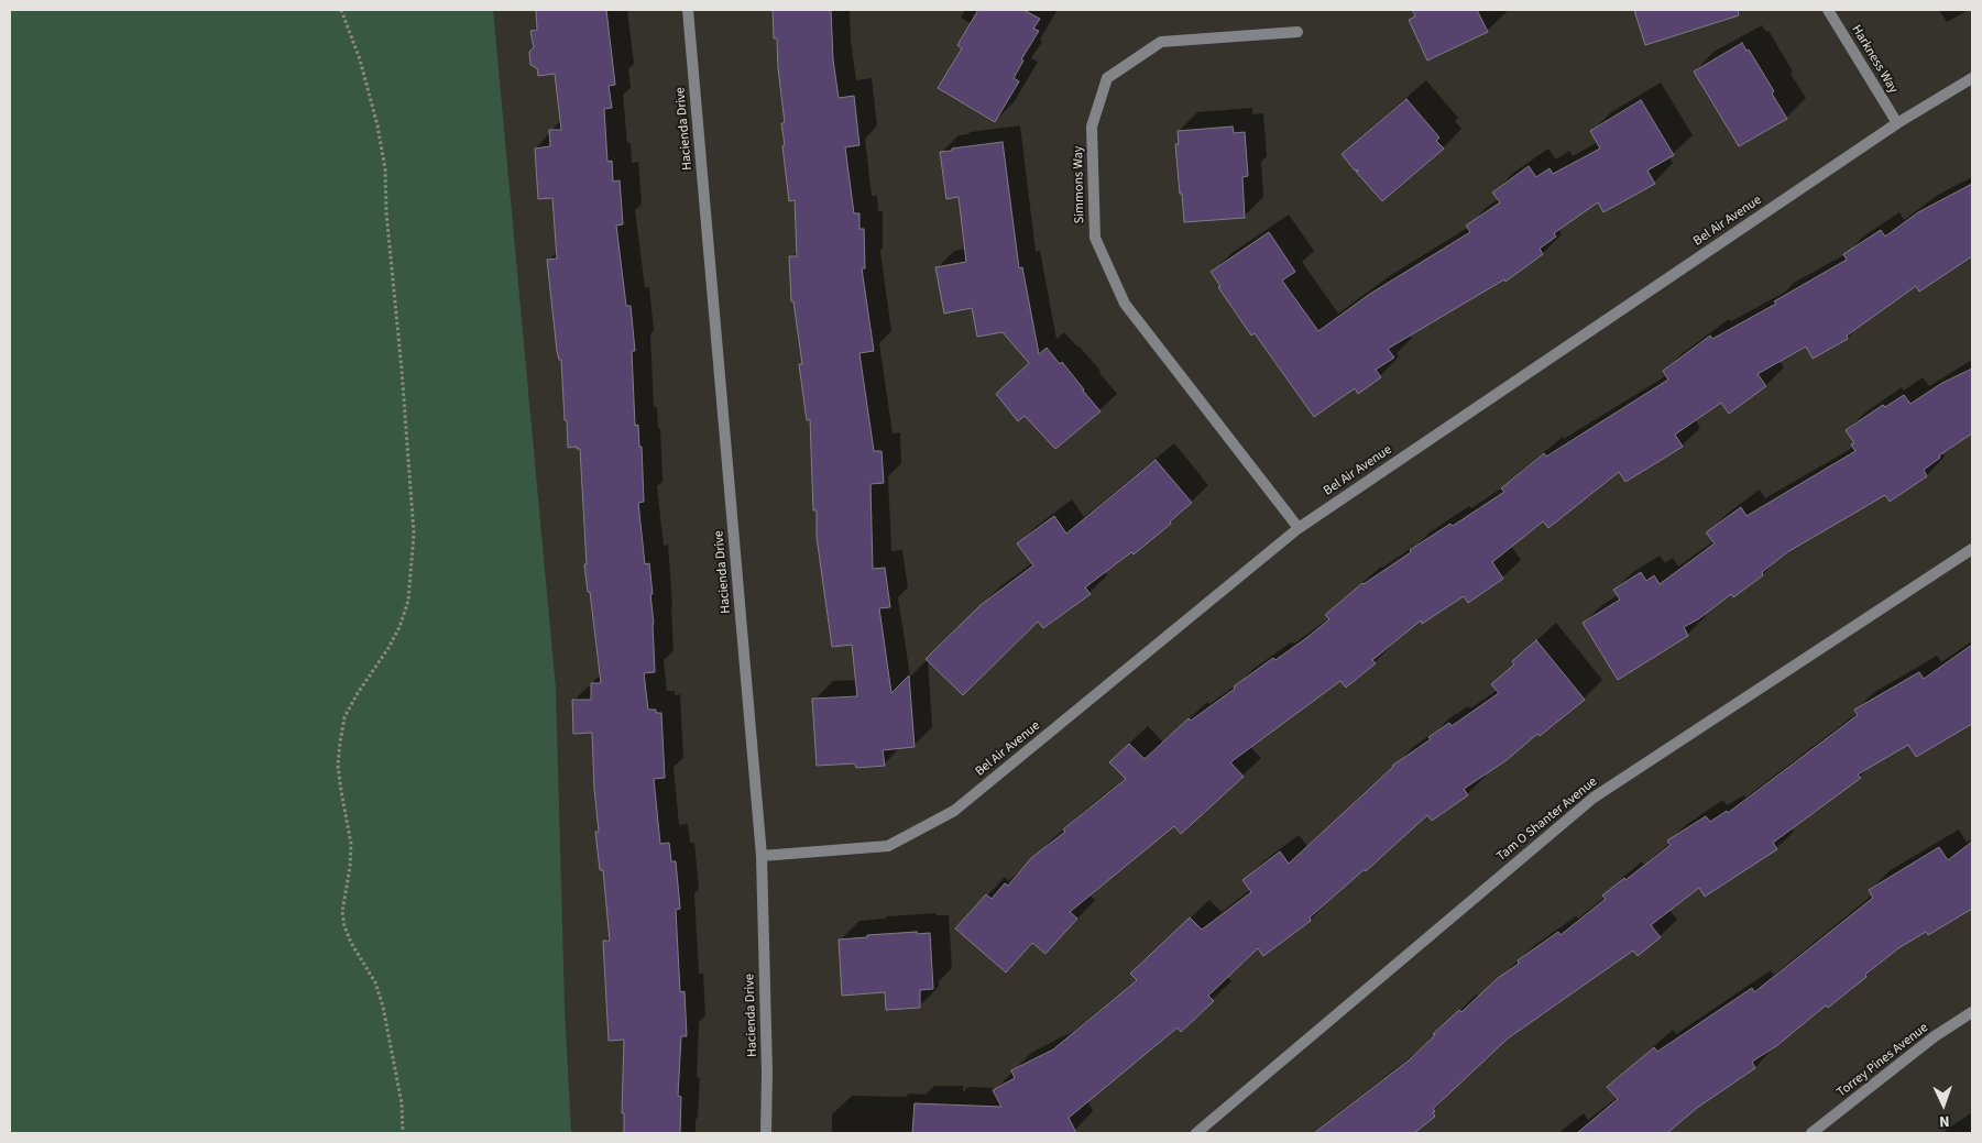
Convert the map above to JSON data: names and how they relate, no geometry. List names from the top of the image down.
{
  "streets": {
    "street": [
      "Harkness Way",
      "Hacienda Drive",
      "Simmons Way",
      "Bel Air Avenue",
      "Tam O Shanter Avenue",
      "Torrey Pines Avenue"
    ]
  },
  "crossings": [
    ["Harkness Way", "Bel Air Avenue"],
    ["Hacienda Drive", "Bel Air Avenue"],
    ["Simmons Way", "Bel Air Avenue"]
  ],
  "north": "bottom"
}
